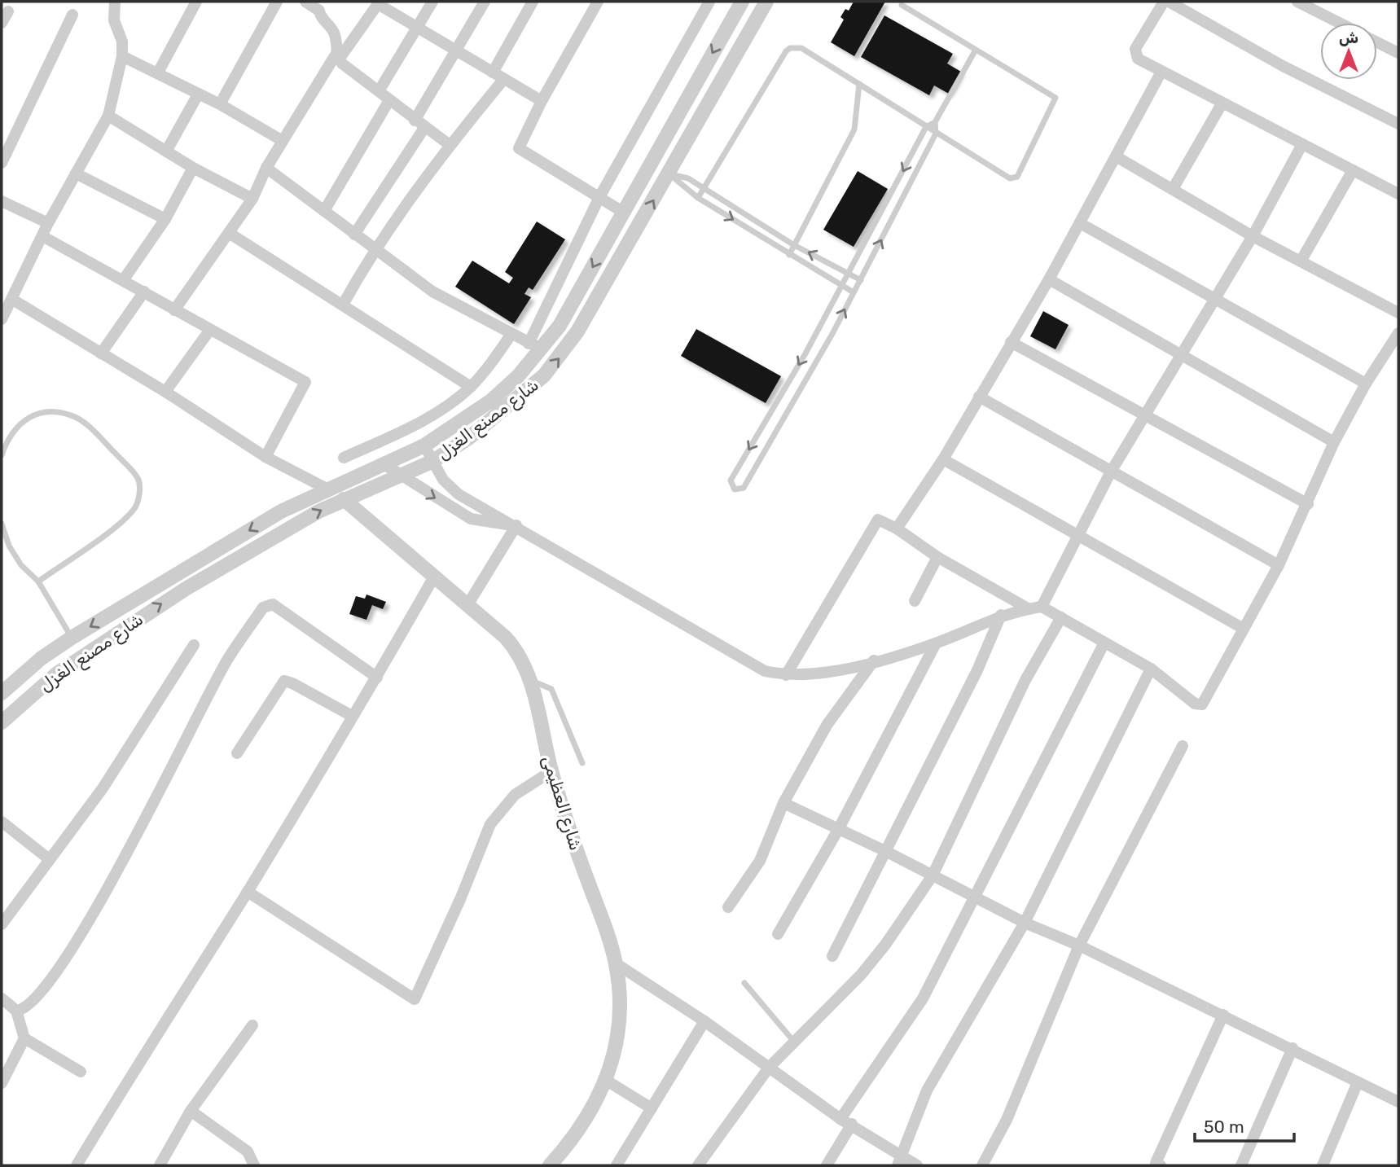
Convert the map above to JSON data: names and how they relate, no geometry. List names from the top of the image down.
{
  "streets": {
    "street": ["شارع مصنع الغزل", "شارع العظيمى"]
  },
  "crossings": [
    ["شارع مصنع الغزل", "شارع العظيمى"]
  ],
  "scale_bar": "50 m",
  "north": "top"
}
